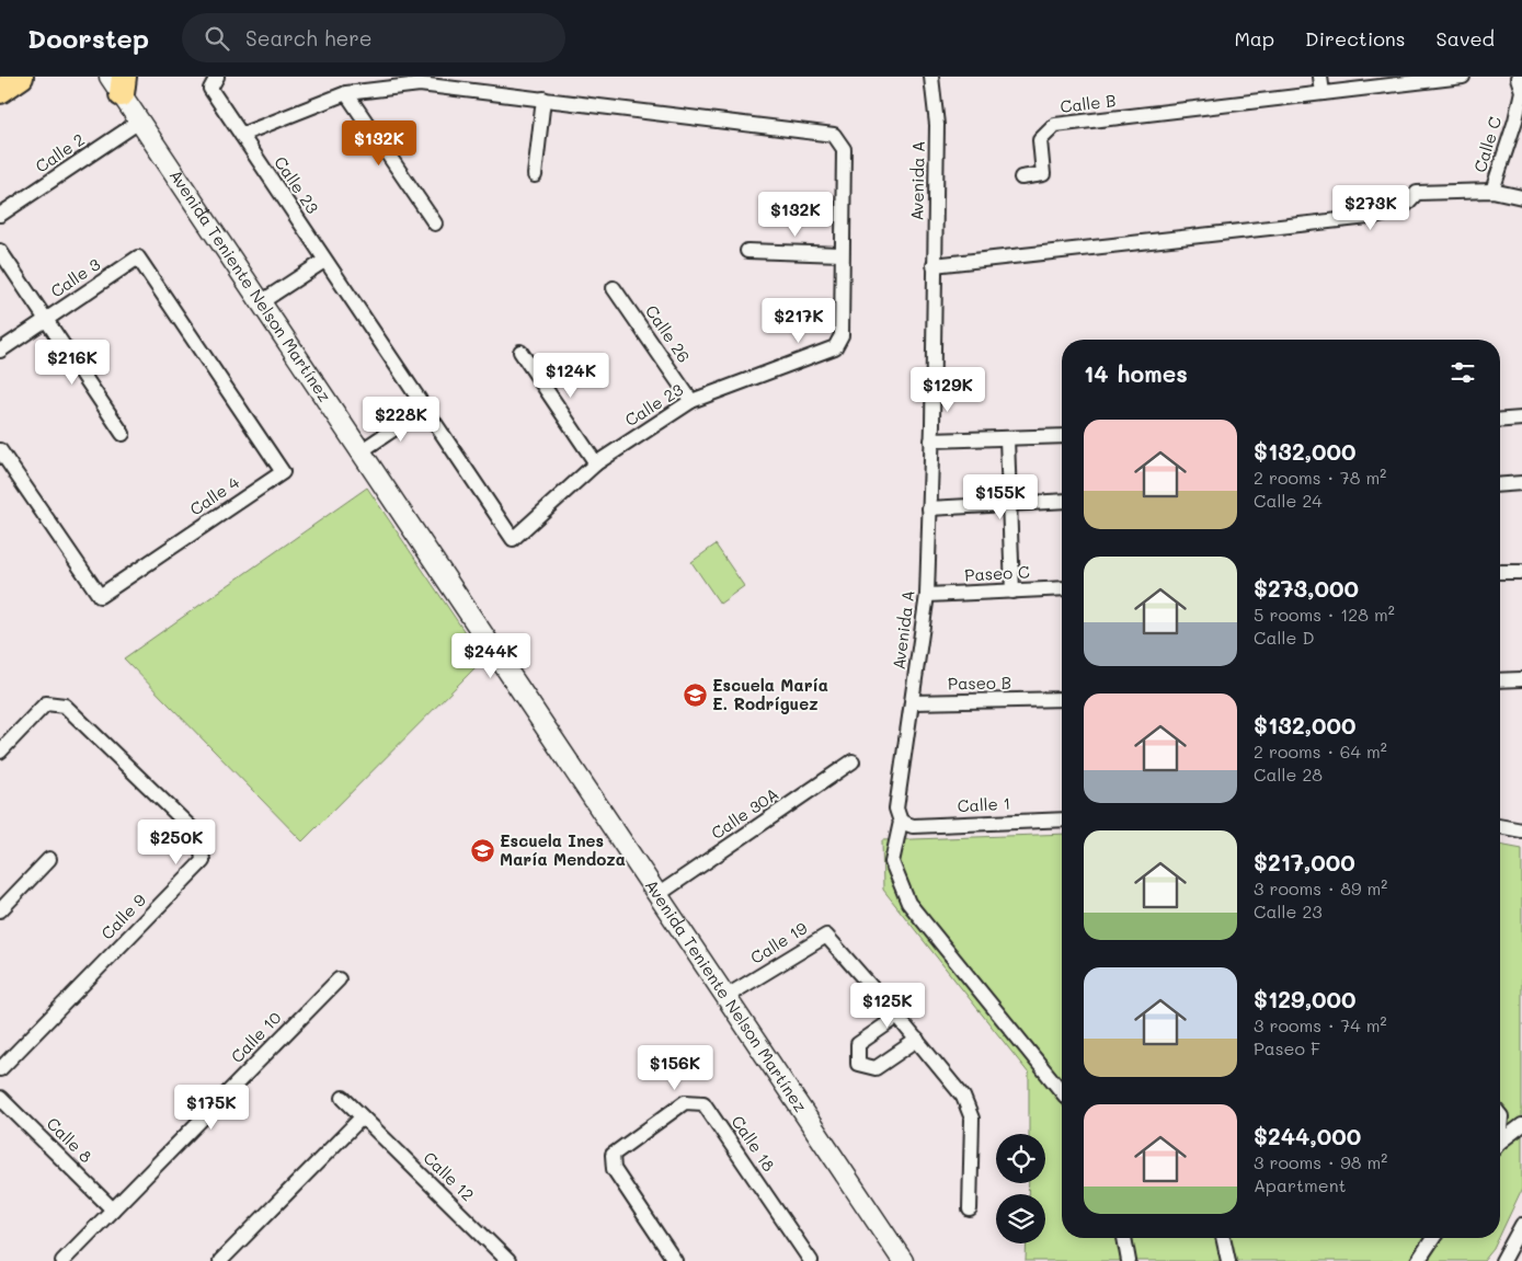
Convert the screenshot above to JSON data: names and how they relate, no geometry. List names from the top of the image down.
{
  "streets": {
    "street": [
      "Calle B",
      "Calle C",
      "Calle 2",
      "Avenida A",
      "Calle 23",
      "Calle 3",
      "Avenida Teniente Nelson Martínez",
      "Calle 26",
      "Calle 4",
      "Paseo C",
      "Paseo B",
      "Calle 1",
      "Calle 30A",
      "Calle 9",
      "Calle 19",
      "Calle 10",
      "Calle 8",
      "Calle 18",
      "Calle 12"
    ]
  },
  "crossings": [
    ["Calle 2", "Avenida Teniente Nelson Martínez"],
    ["Avenida A", "Paseo C"],
    ["Avenida A", "Paseo B"],
    ["Avenida A", "Calle 1"],
    ["Calle 23", "Calle 26"],
    ["Calle 3", "Calle 4"],
    ["Avenida Teniente Nelson Martínez", "Calle 30A"],
    ["Avenida Teniente Nelson Martínez", "Calle 19"],
    ["Calle 10", "Calle 8"]
  ],
  "places": {
    "school or university": ["Escuela María E. Rodríguez", "Escuela Ines María Mendoza"]
  },
  "page": {
    "header": "Doorstep",
    "search": "Search here",
    "nav": ["Map", "Directions", "Saved"],
    "price": [
      "$132K",
      "$273K",
      "$132K",
      "$217K",
      "$216K",
      "$124K",
      "$129K",
      "$228K",
      "$155K",
      "$244K",
      "$250K",
      "$125K",
      "$156K",
      "$175K"
    ],
    "heading": "14 homes",
    "list": [
      {
        "name": "$132,000",
        "note": "2 rooms · 78 m² · Calle 24"
      },
      {
        "name": "$273,000",
        "note": "5 rooms · 128 m² · Calle D"
      },
      {
        "name": "$132,000",
        "note": "2 rooms · 64 m² · Calle 28"
      },
      {
        "name": "$217,000",
        "note": "3 rooms · 89 m² · Calle 23"
      },
      {
        "name": "$129,000",
        "note": "3 rooms · 74 m² · Paseo F"
      },
      {
        "name": "$244,000",
        "note": "3 rooms · 98 m² · Apartment"
      }
    ]
  }
}
